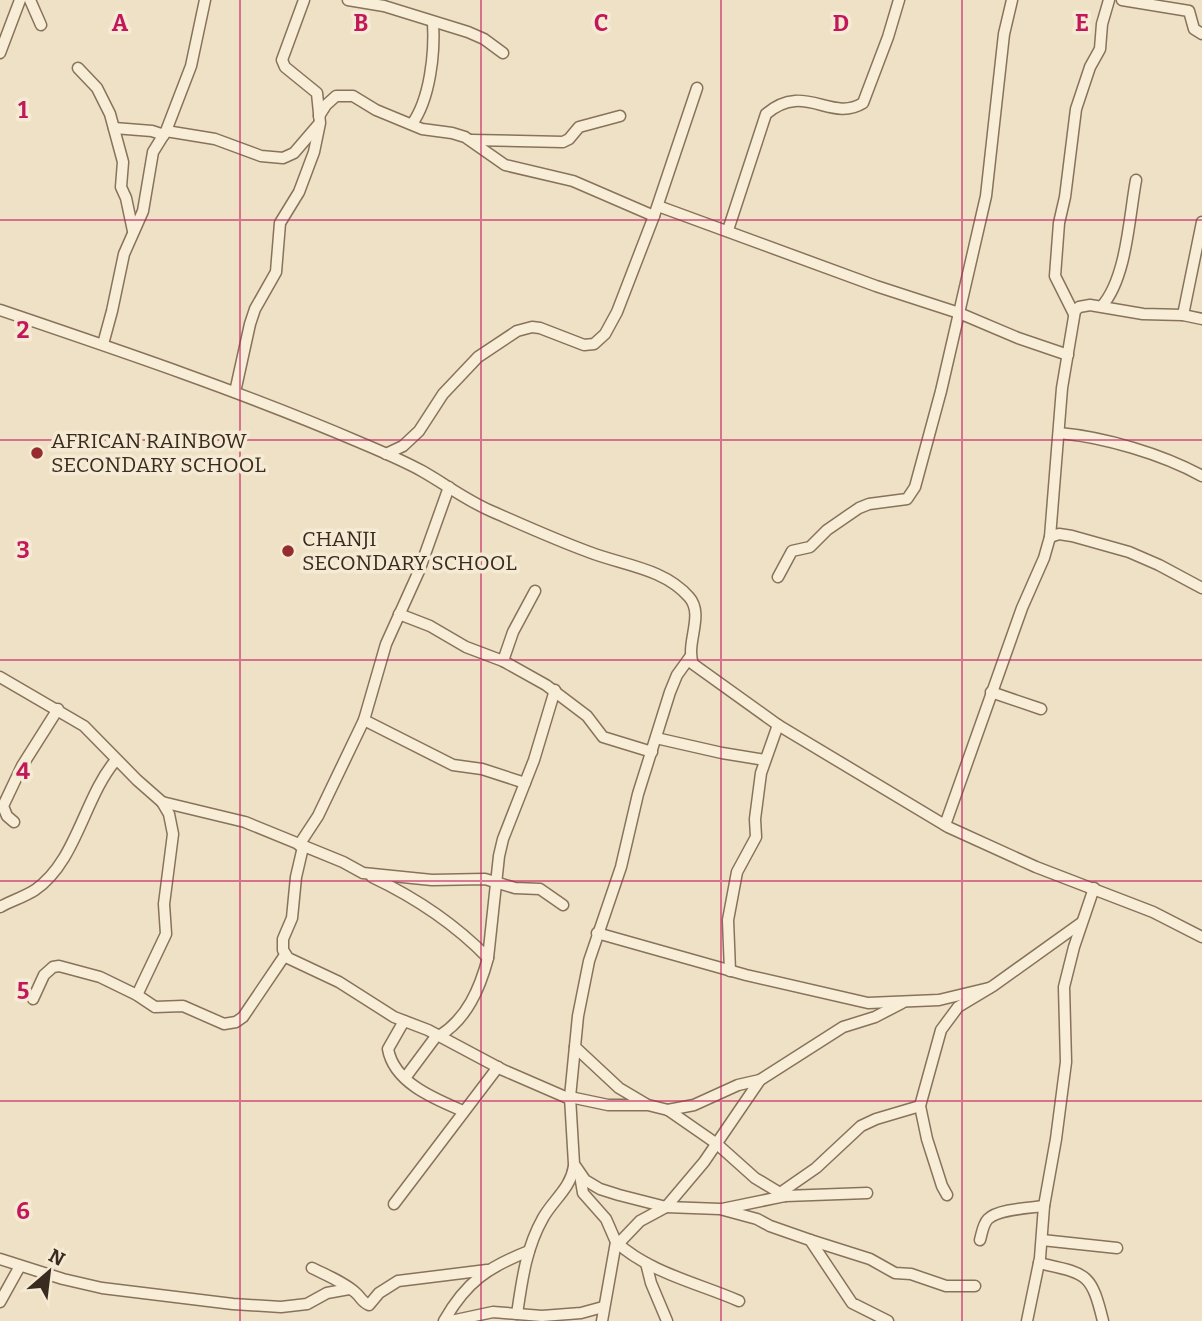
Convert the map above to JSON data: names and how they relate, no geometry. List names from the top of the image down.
{
  "places": ["AFRICAN RAINBOW SECONDARY SCHOOL", "CHANJI SECONDARY SCHOOL"],
  "north": "top right",
  "grid": {
    "columns": [
      "A",
      "B",
      "C",
      "D",
      "E"
    ],
    "rows": [
      "1",
      "2",
      "3",
      "4",
      "5",
      "6"
    ]
  }
}
